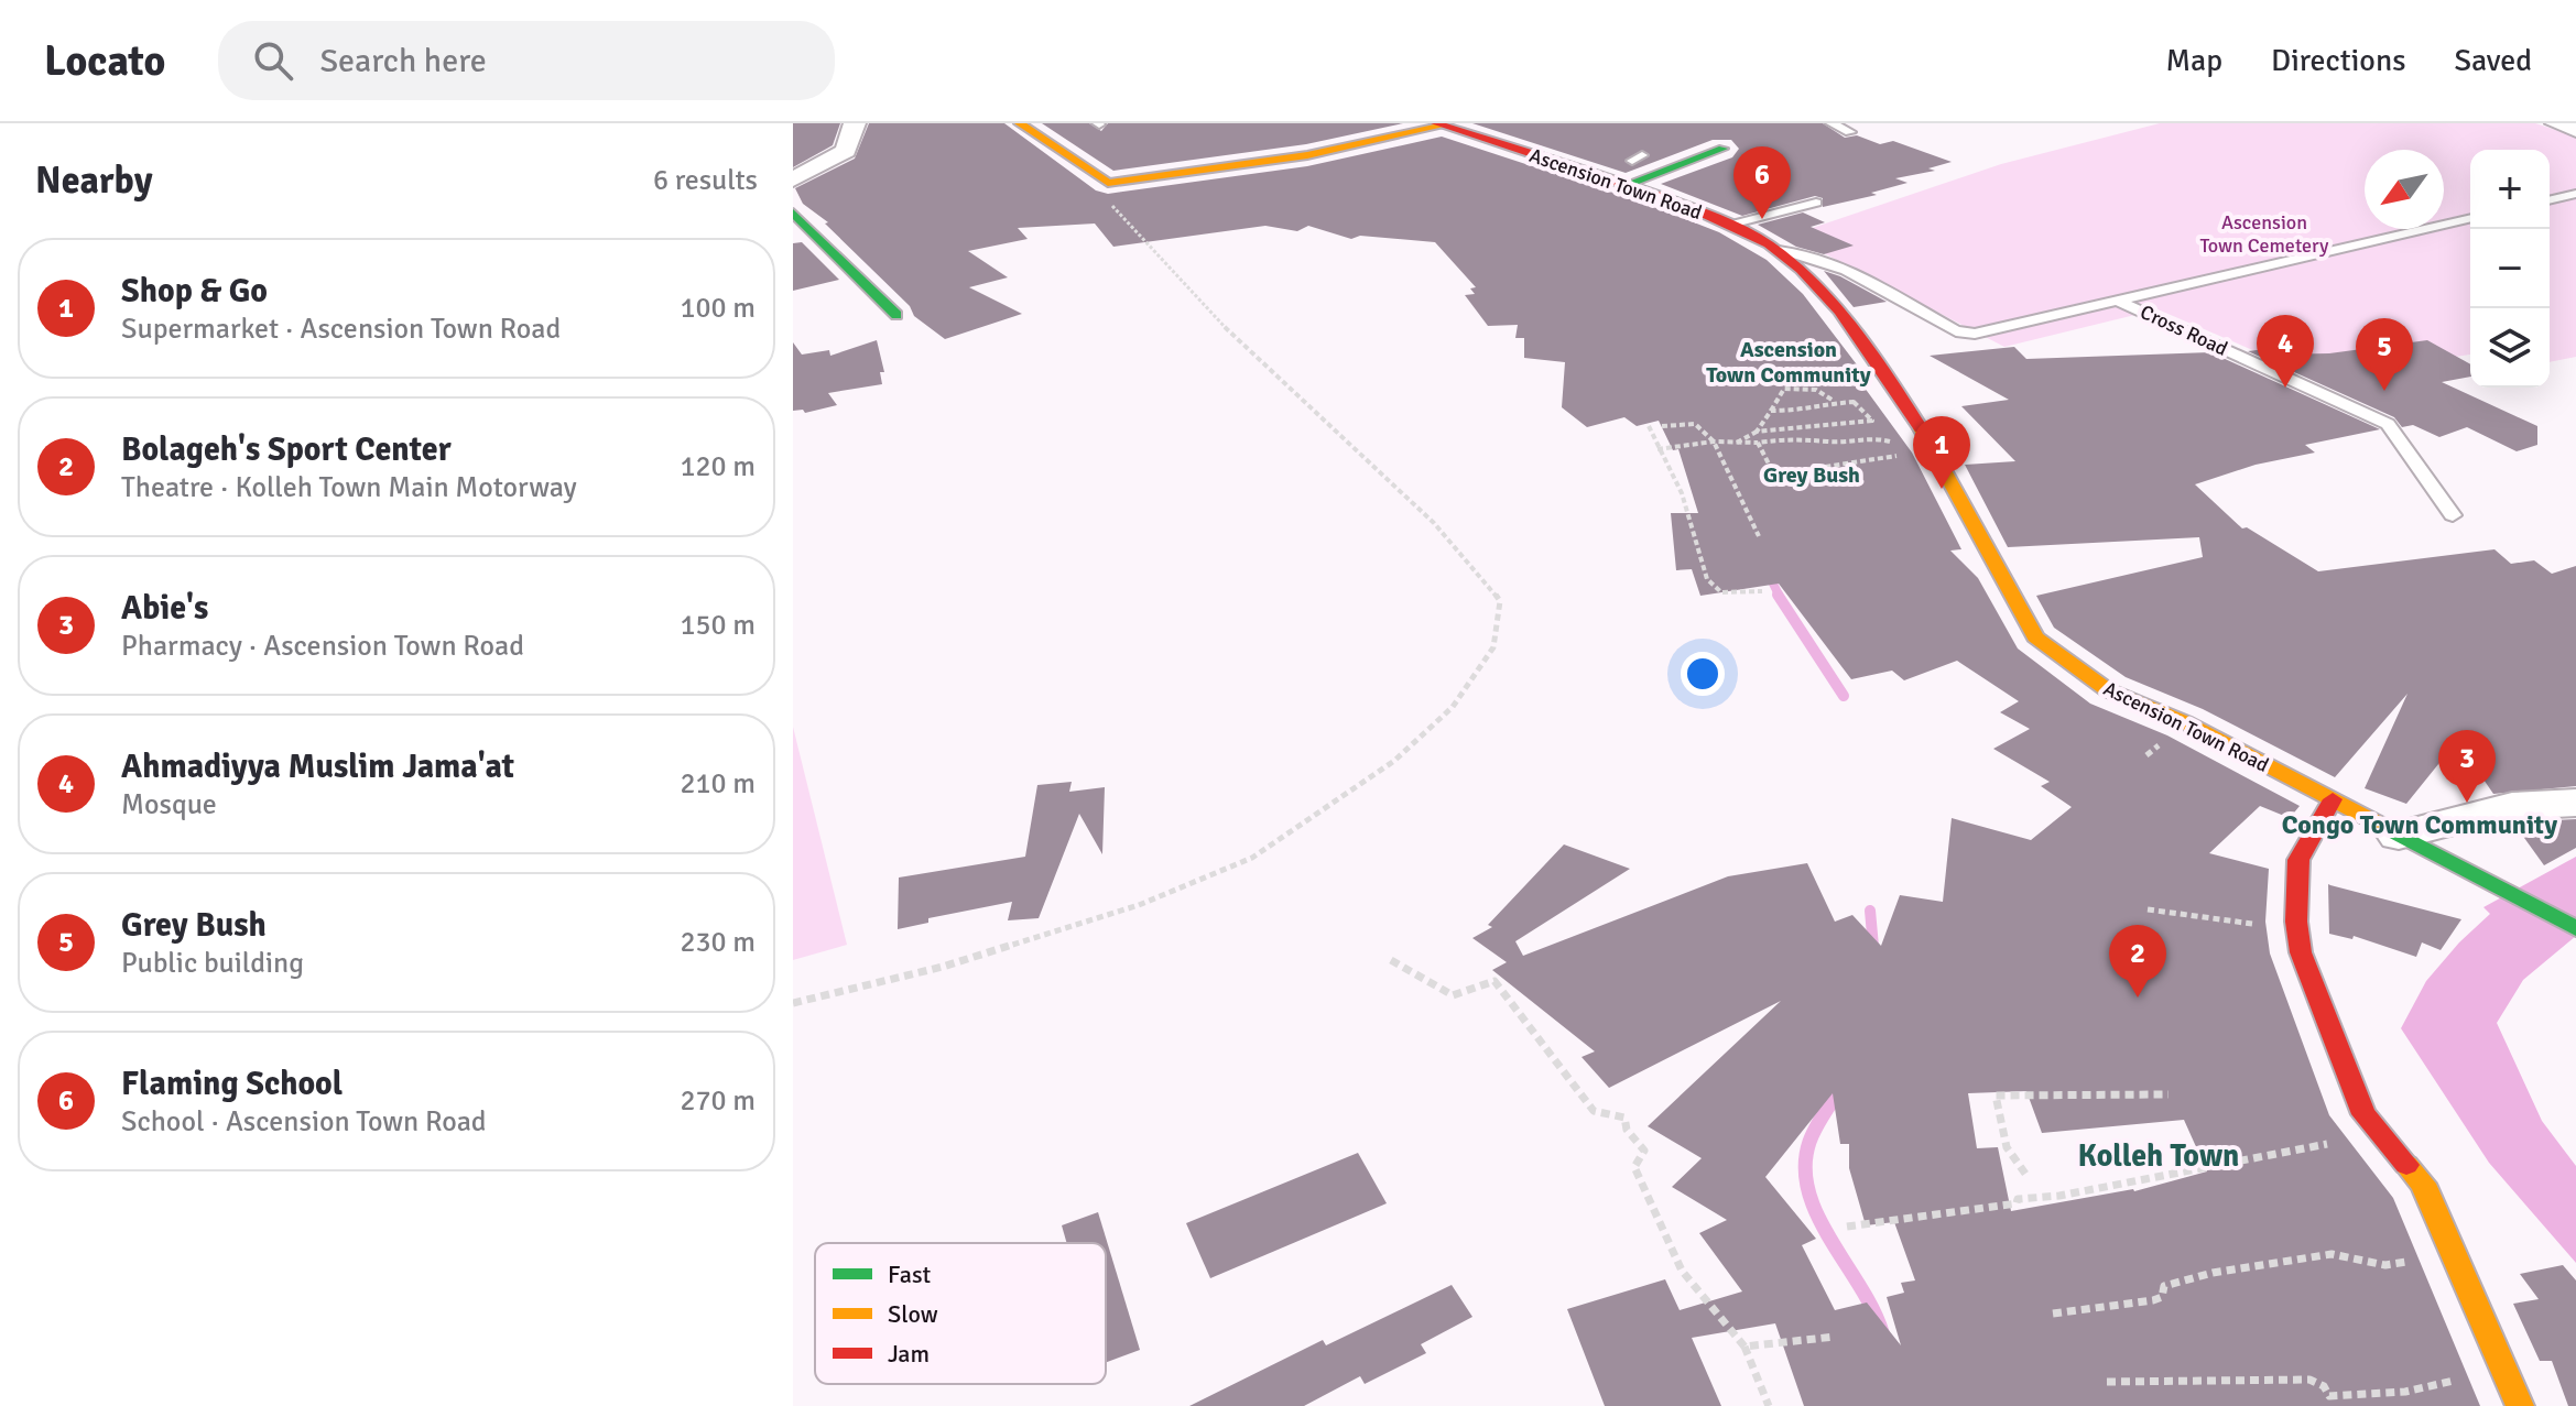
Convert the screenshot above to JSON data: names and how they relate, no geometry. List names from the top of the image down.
{
  "streets": {
    "main road": ["Ascension Town Road"],
    "lane": ["Cross Road"]
  },
  "districts": [
    "Ascension Town Community",
    "Grey Bush",
    "Congo Town Community",
    "Kolleh Town"
  ],
  "parks": ["Ascension Town Cemetery"],
  "legend": ["Fast", "Slow", "Jam"],
  "north": "bottom left",
  "page": {
    "header": "Locato",
    "search": "Search here",
    "nav": ["Map", "Directions", "Saved"],
    "heading": ["Nearby", "6 results"],
    "pins": [
      "6",
      "4",
      "5",
      "1",
      "3",
      "2"
    ],
    "map_buttons": ["+", "−"],
    "list": [
      {
        "mark": "1",
        "name": "Shop & Go",
        "note": "Supermarket · Ascension Town Road",
        "value": "100 m"
      },
      {
        "mark": "2",
        "name": "Bolageh's Sport Center",
        "note": "Theatre · Kolleh Town Main Motorway",
        "value": "120 m"
      },
      {
        "mark": "3",
        "name": "Abie's",
        "note": "Pharmacy · Ascension Town Road",
        "value": "150 m"
      },
      {
        "mark": "4",
        "name": "Ahmadiyya Muslim Jama'at",
        "note": "Mosque",
        "value": "210 m"
      },
      {
        "mark": "5",
        "name": "Grey Bush",
        "note": "Public building",
        "value": "230 m"
      },
      {
        "mark": "6",
        "name": "Flaming School",
        "note": "School · Ascension Town Road",
        "value": "270 m"
      }
    ]
  }
}
